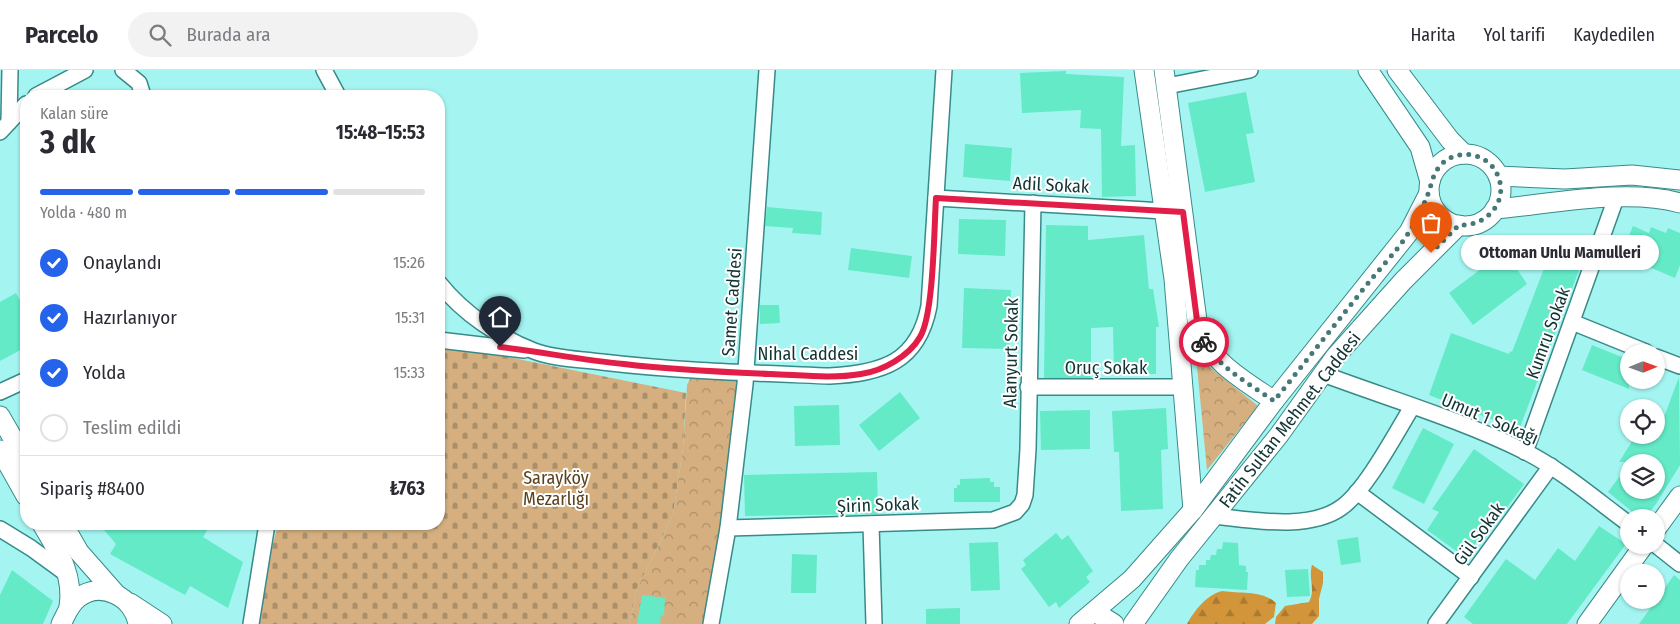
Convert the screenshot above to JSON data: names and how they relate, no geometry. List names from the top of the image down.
{
  "streets": {
    "street": [
      "Adil Sokak",
      "Samet Caddesi",
      "Kumru Sokak",
      "Alanyurt Sokak",
      "Nihal Caddesi",
      "Oruç Sokak",
      "Umut 1 Sokağı",
      "Fatih Sultan Mehmet. Caddesi",
      "Şirin Sokak",
      "Gül Sokak"
    ]
  },
  "crossings": [
    ["Adil Sokak", "Alanyurt Sokak"],
    ["Adil Sokak", "Nihal Caddesi"],
    ["Samet Caddesi", "Nihal Caddesi"],
    ["Samet Caddesi", "Şirin Sokak"],
    ["Kumru Sokak", "Umut 1 Sokağı"],
    ["Alanyurt Sokak", "Oruç Sokak"],
    ["Alanyurt Sokak", "Şirin Sokak"],
    ["Umut 1 Sokağı", "Fatih Sultan Mehmet. Caddesi"],
    ["Umut 1 Sokağı", "Gül Sokak"]
  ],
  "parks": ["Sarayköy Mezarlığı"],
  "places": ["Ottoman Unlu Mamulleri"],
  "north": "right",
  "page": {
    "header": "Parcelo",
    "search": "Burada ara",
    "nav": ["Harita", "Yol tarifi", "Kaydedilen"],
    "heading": ["3 dk", "Kalan süre", "15:48–15:53"],
    "panel": ["Sipariş #8400", "₺763"],
    "bar": "Yolda · 480 m",
    "bubble": "Ottoman Unlu Mamulleri",
    "list": [
      ["Onaylandı", "15:26"],
      ["Hazırlanıyor", "15:31"],
      ["Yolda", "15:33"],
      "Teslim edildi"
    ],
    "map_buttons": ["+", "−"]
  }
}
